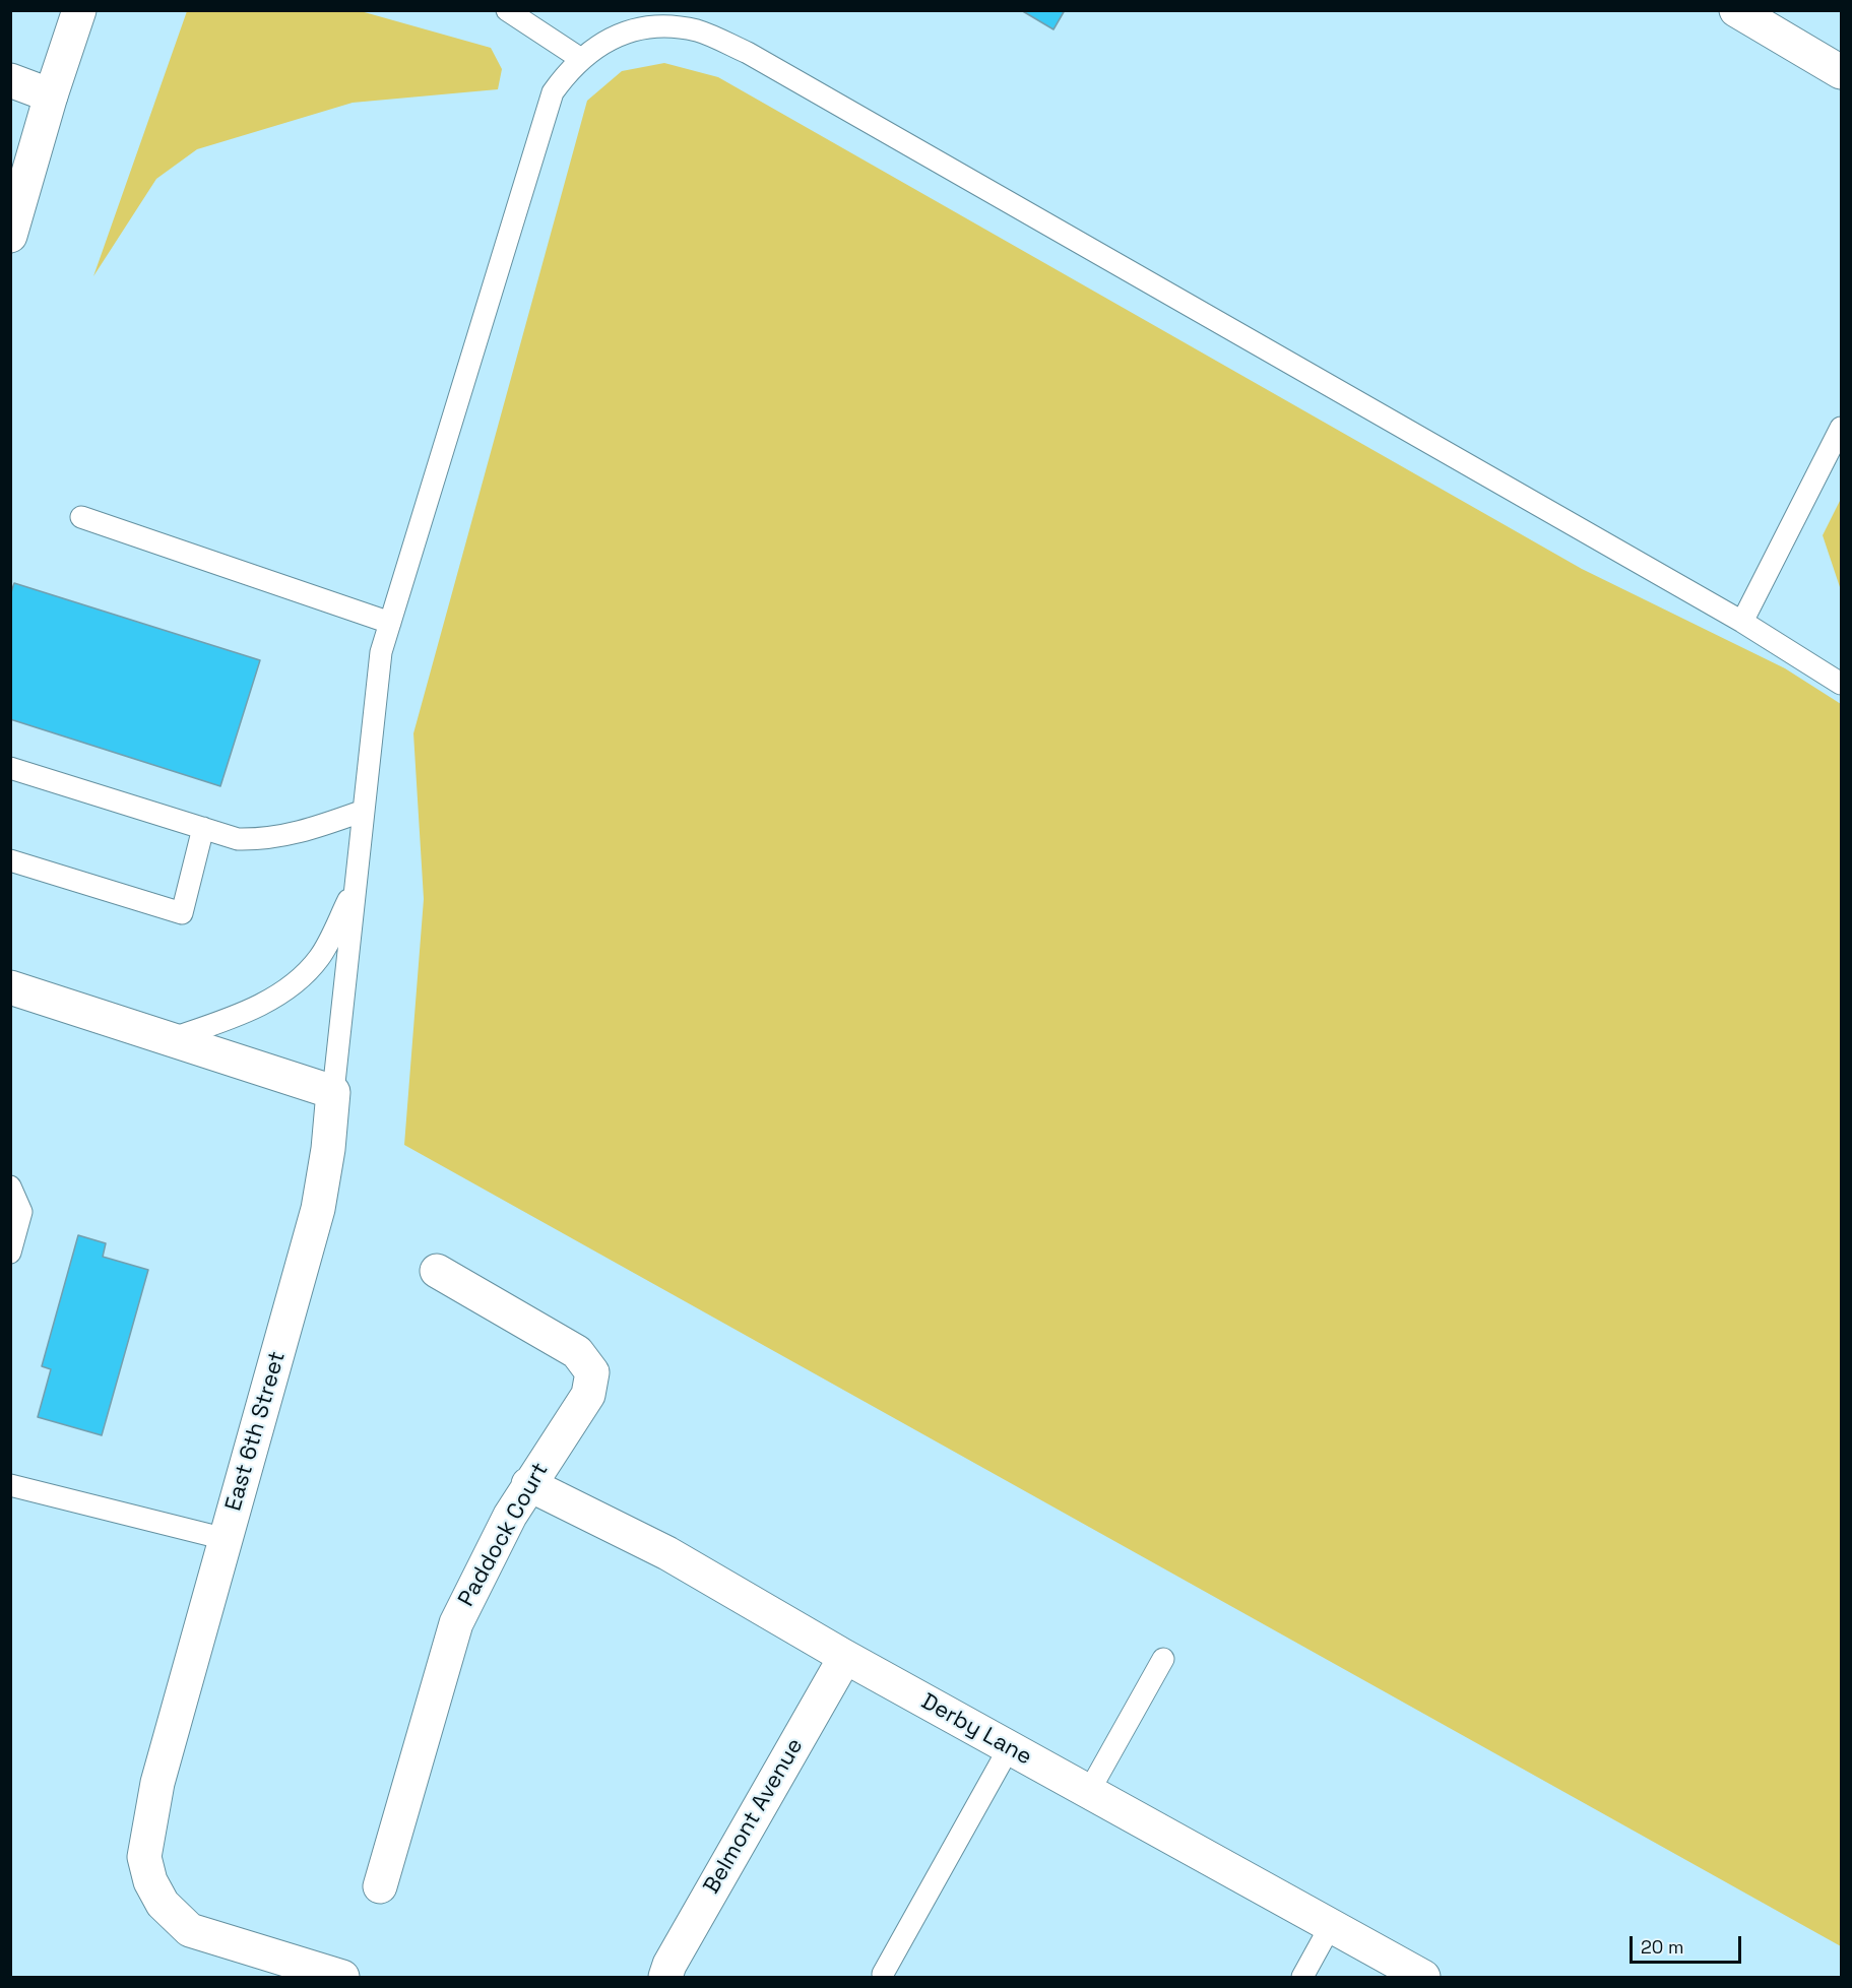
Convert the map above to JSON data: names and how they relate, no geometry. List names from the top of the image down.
{
  "streets": {
    "street": [
      "East 6th Street",
      "Paddock Court",
      "Derby Lane",
      "Belmont Avenue"
    ]
  },
  "crossings": [
    ["Paddock Court", "Derby Lane"],
    ["Derby Lane", "Belmont Avenue"]
  ],
  "scale_bar": "20 m"
}
